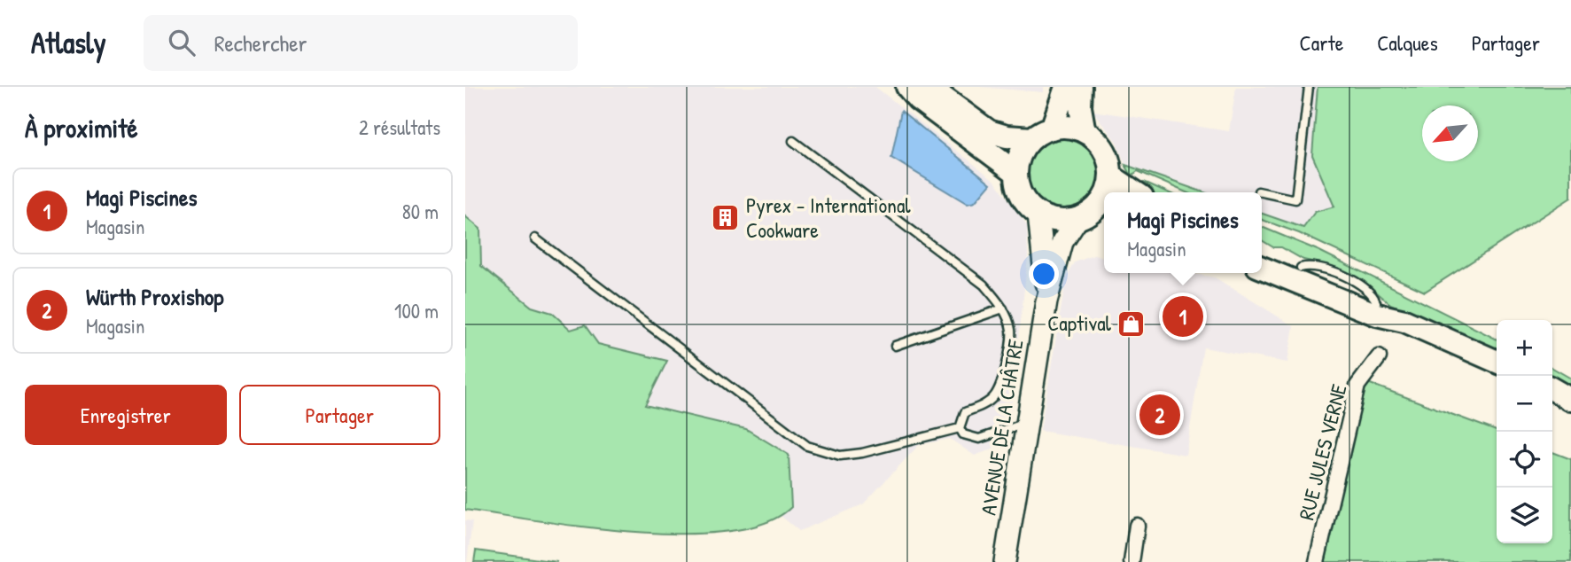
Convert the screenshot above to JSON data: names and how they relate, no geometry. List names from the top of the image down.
{
  "streets": {
    "main road": ["AVENUE DE LA CHÂTRE"],
    "street": ["RUE JULES VERNE"]
  },
  "places": {
    "building": ["Pyrex - International Cookware"],
    "shop": ["Captival"]
  },
  "north": "bottom left",
  "page": {
    "header": "Atlasly",
    "search": "Rechercher",
    "nav": ["Carte", "Calques", "Partager"],
    "heading": ["À proximité", "2 résultats"],
    "list": [
      {
        "mark": "1",
        "name": "Magi Piscines",
        "note": "Magasin",
        "value": "80 m"
      },
      {
        "mark": "2",
        "name": "Würth Proxishop",
        "note": "Magasin",
        "value": "100 m"
      }
    ],
    "popup": ["Magi Piscines", "Magasin"],
    "pins": ["1", "2"],
    "map_buttons": ["+", "−"],
    "buttons": ["Enregistrer", "Partager"]
  }
}
